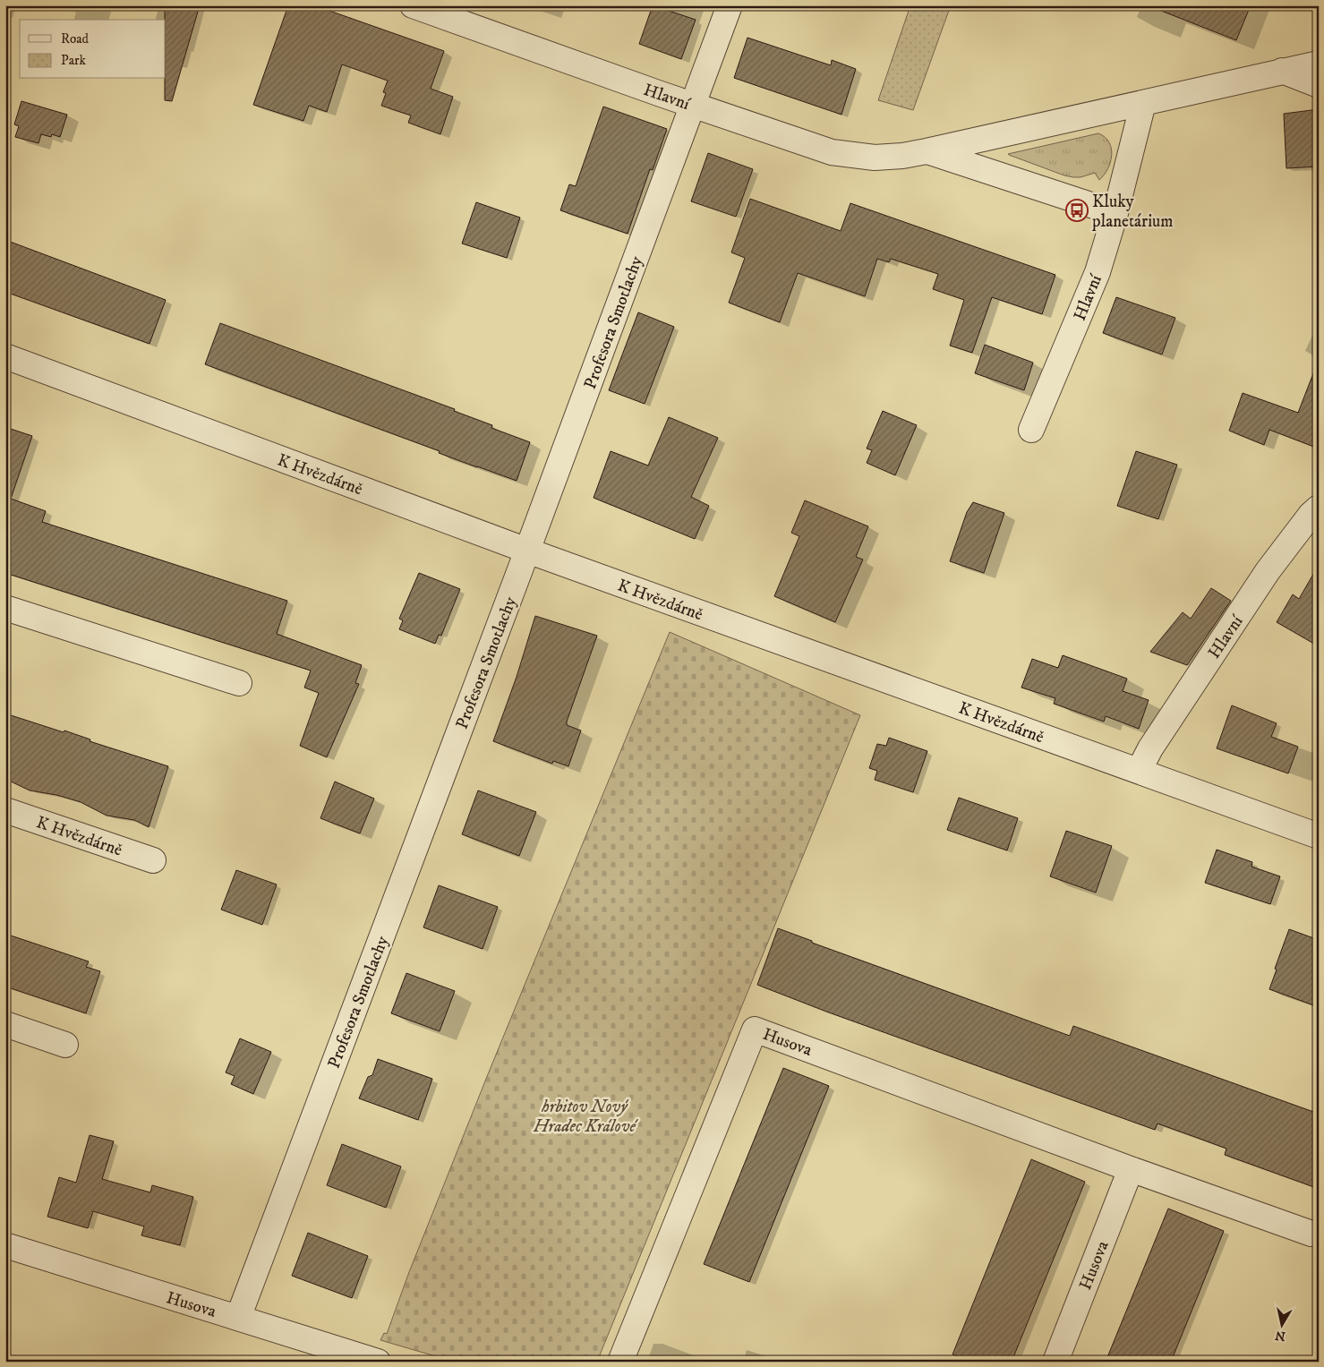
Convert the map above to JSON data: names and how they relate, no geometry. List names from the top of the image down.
{
  "streets": {
    "street": [
      "Hlavní",
      "Profesora Smotlachy",
      "K Hvězdárně",
      "Husova"
    ]
  },
  "crossings": [
    ["Hlavní", "Profesora Smotlachy"],
    ["Hlavní", "K Hvězdárně"],
    ["Profesora Smotlachy", "K Hvězdárně"],
    ["Profesora Smotlachy", "Husova"]
  ],
  "parks": ["hrbitov Nový Hradec Králové"],
  "places": {
    "bus stop": ["Kluky planetárium"]
  },
  "legend": ["Road", "Park"],
  "north": "bottom"
}
